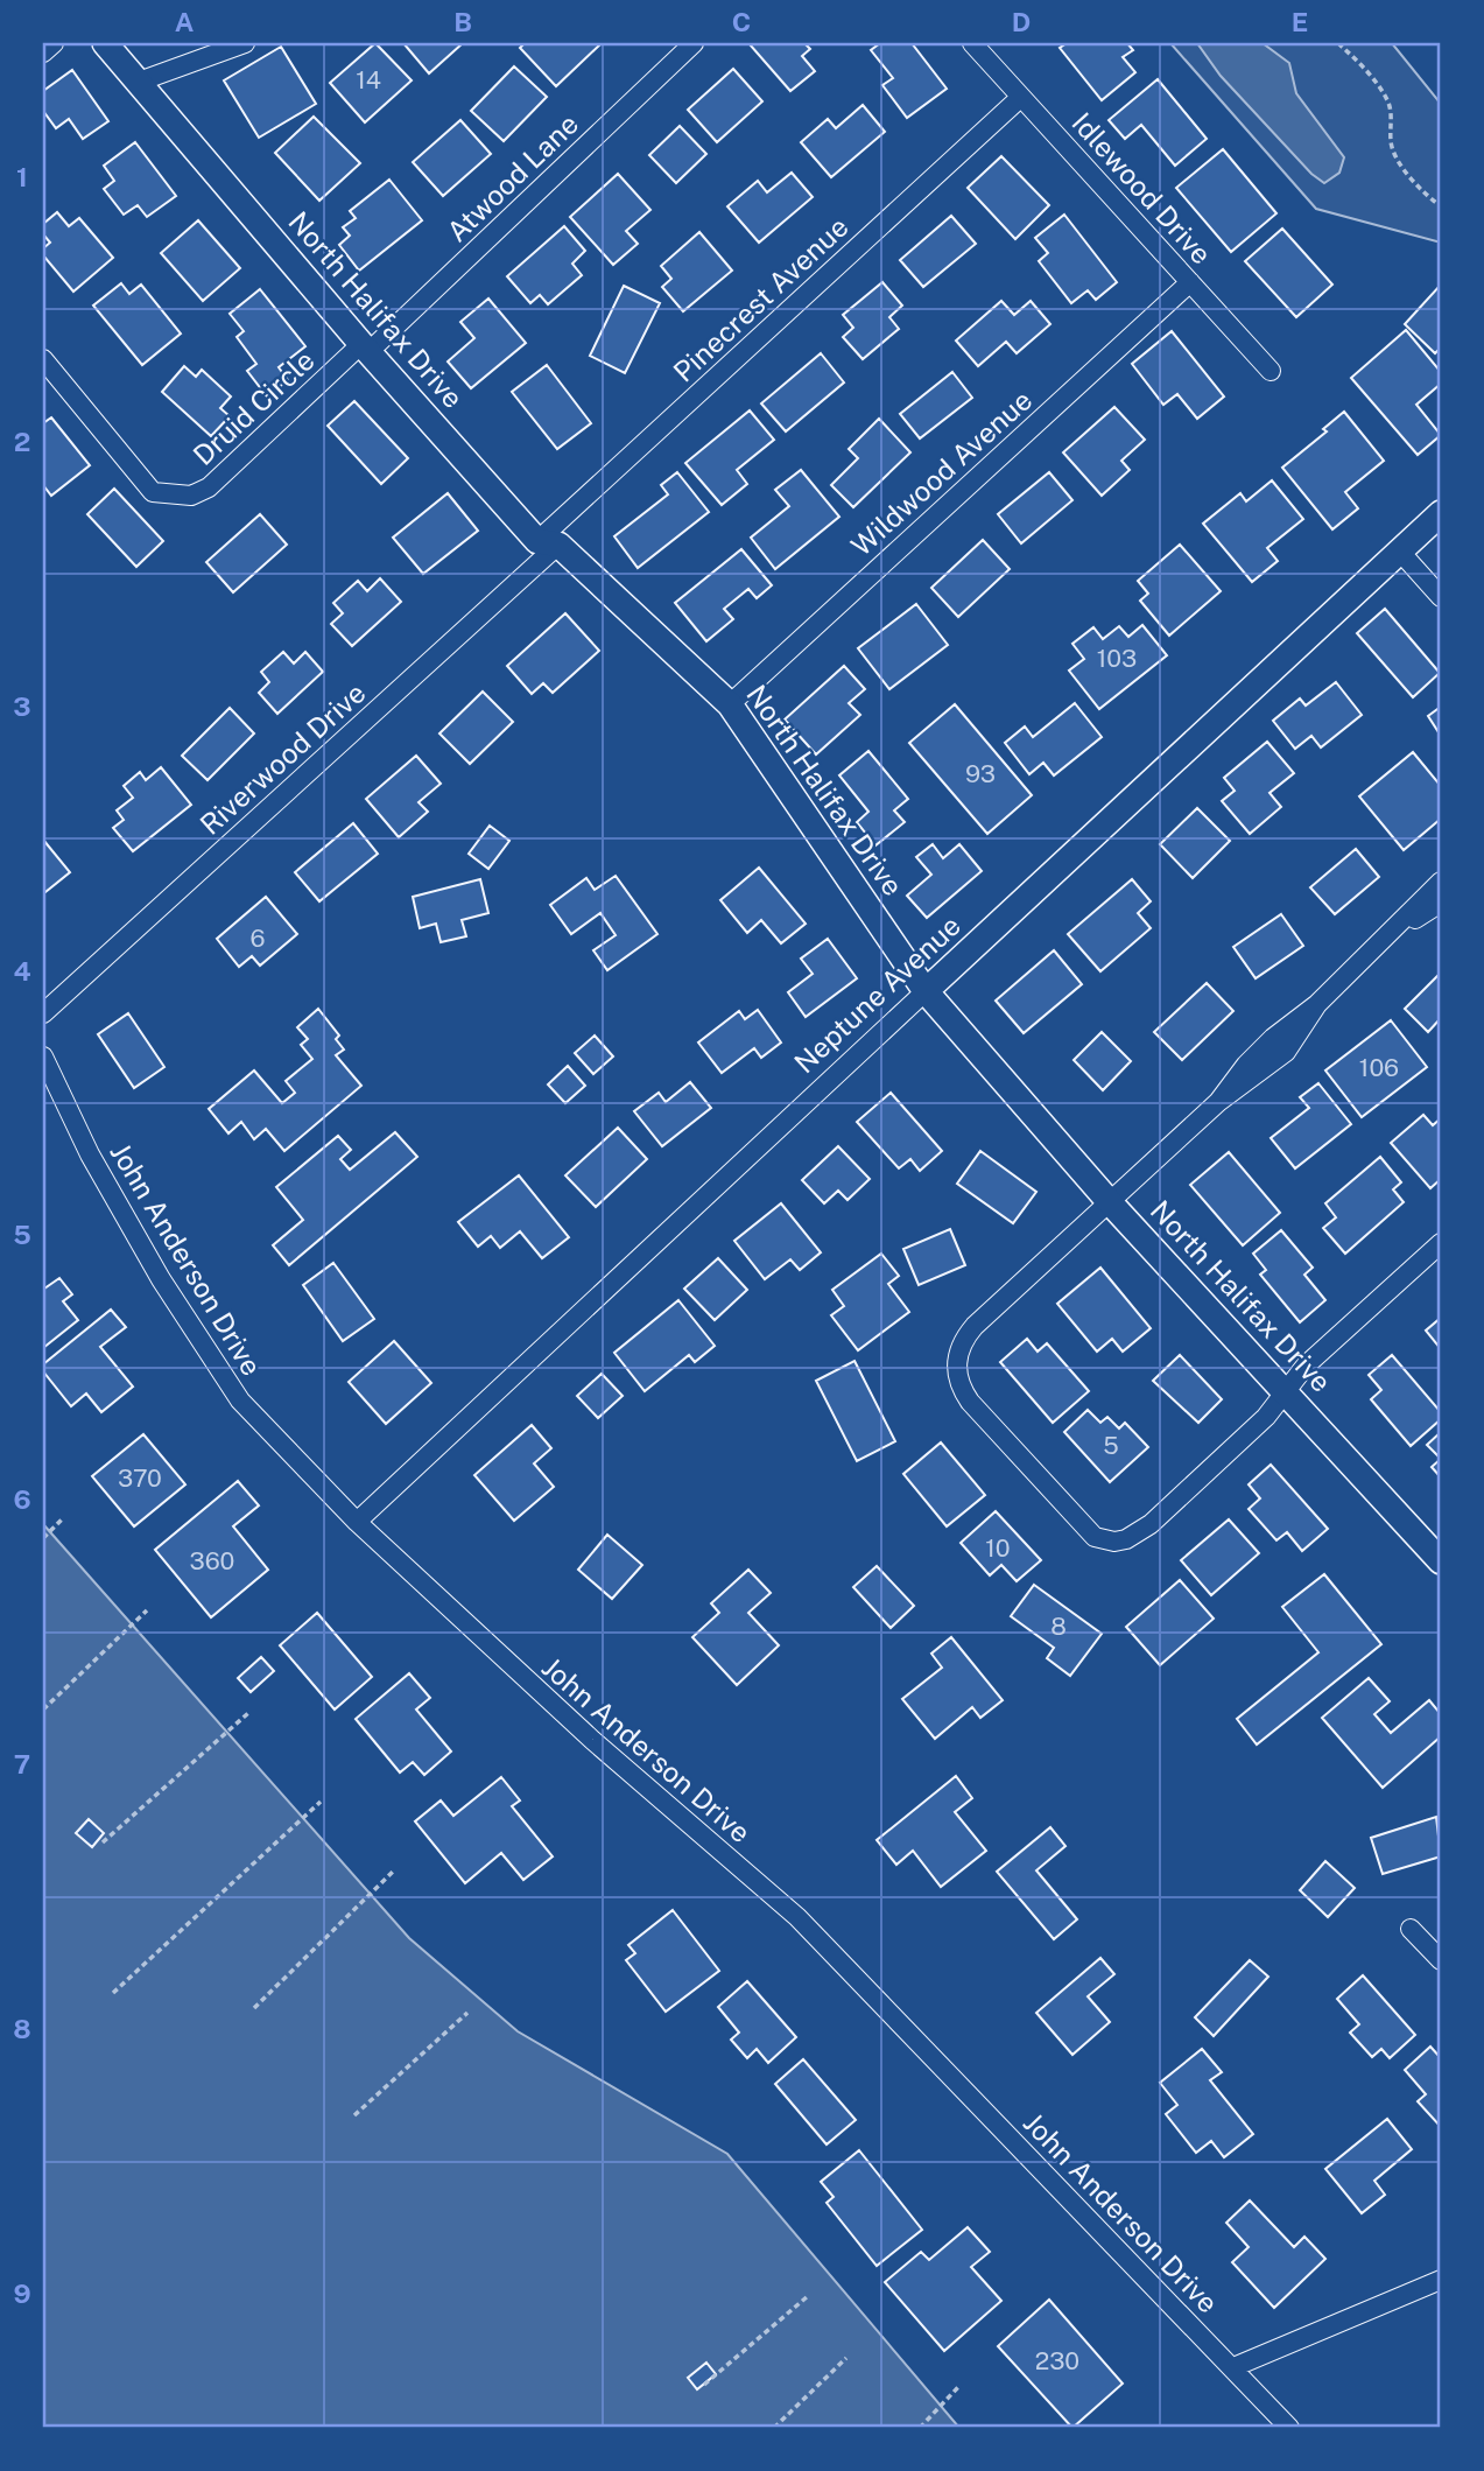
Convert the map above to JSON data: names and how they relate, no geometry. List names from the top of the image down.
{
  "streets": {
    "street": [
      "Atwood Lane",
      "Idlewood Drive",
      "Pinecrest Avenue",
      "North Halifax Drive",
      "Druid Circle",
      "Wildwood Avenue",
      "Riverwood Drive",
      "Neptune Avenue",
      "John Anderson Drive"
    ]
  },
  "crossings": [
    ["Atwood Lane", "North Halifax Drive"],
    ["Atwood Lane", "Druid Circle"],
    ["Idlewood Drive", "Pinecrest Avenue"],
    ["Idlewood Drive", "Wildwood Avenue"],
    ["Pinecrest Avenue", "North Halifax Drive"],
    ["Pinecrest Avenue", "Riverwood Drive"],
    ["North Halifax Drive", "Druid Circle"],
    ["North Halifax Drive", "Wildwood Avenue"],
    ["North Halifax Drive", "Riverwood Drive"],
    ["North Halifax Drive", "Neptune Avenue"],
    ["Neptune Avenue", "John Anderson Drive"]
  ],
  "house_numbers": [
    "14",
    "103",
    "93",
    "6",
    "106",
    "5",
    "370",
    "10",
    "360",
    "8",
    "230"
  ],
  "grid": {
    "columns": [
      "A",
      "B",
      "C",
      "D",
      "E"
    ],
    "rows": [
      "1",
      "2",
      "3",
      "4",
      "5",
      "6",
      "7",
      "8",
      "9"
    ]
  }
}
